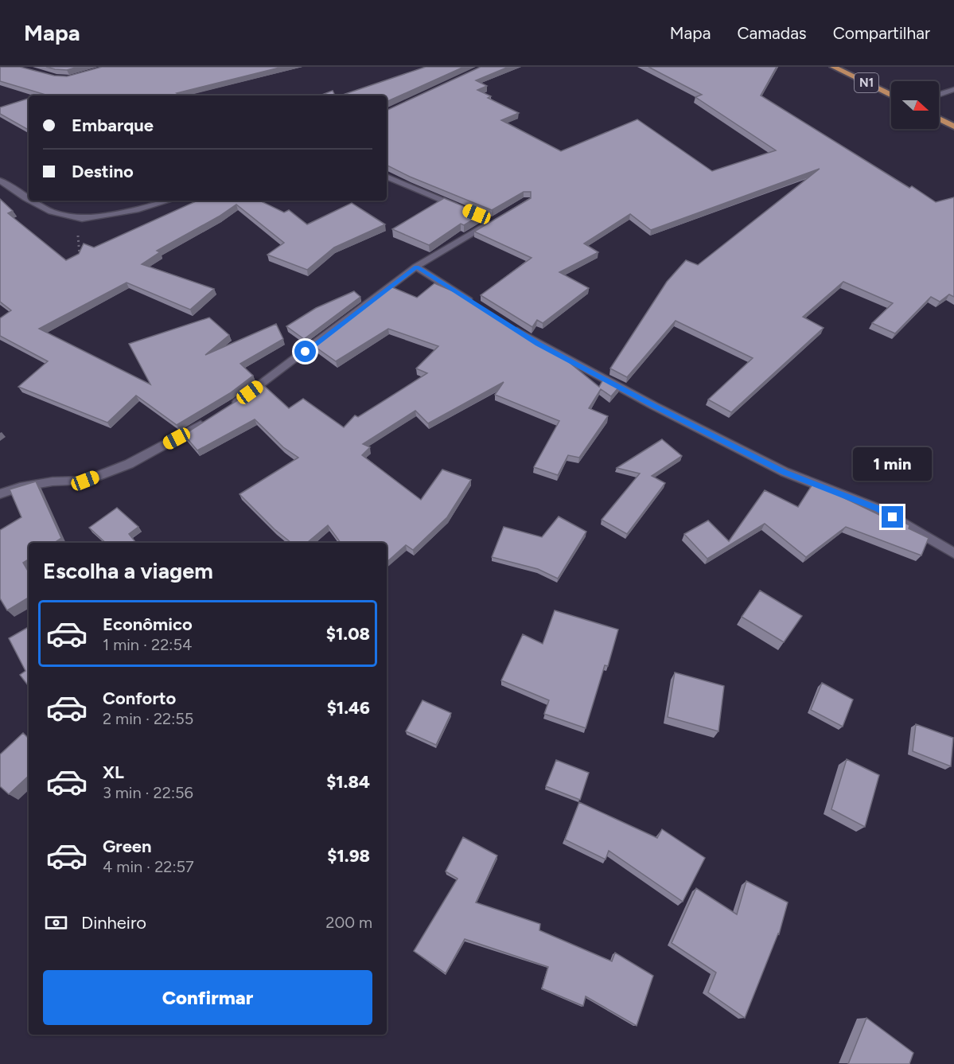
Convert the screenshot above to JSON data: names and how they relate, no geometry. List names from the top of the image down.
{
  "streets": {
    "highway": ["N1"]
  },
  "north": "right",
  "page": {
    "header": "Mapa",
    "nav": ["Mapa", "Camadas", "Compartilhar"],
    "banner": ["Embarque", "Destino"],
    "bubble": "1 min",
    "heading": "Escolha a viagem",
    "list": [
      {
        "name": "Econômico",
        "note": "1 min · 22:54",
        "value": "$1.08"
      },
      {
        "name": "Conforto",
        "note": "2 min · 22:55",
        "value": "$1.46"
      },
      {
        "name": "XL",
        "note": "3 min · 22:56",
        "value": "$1.84"
      },
      {
        "name": "Green",
        "note": "4 min · 22:57",
        "value": "$1.98"
      }
    ],
    "pay": ["Dinheiro", "200 m"],
    "buttons": "Confirmar"
  }
}
